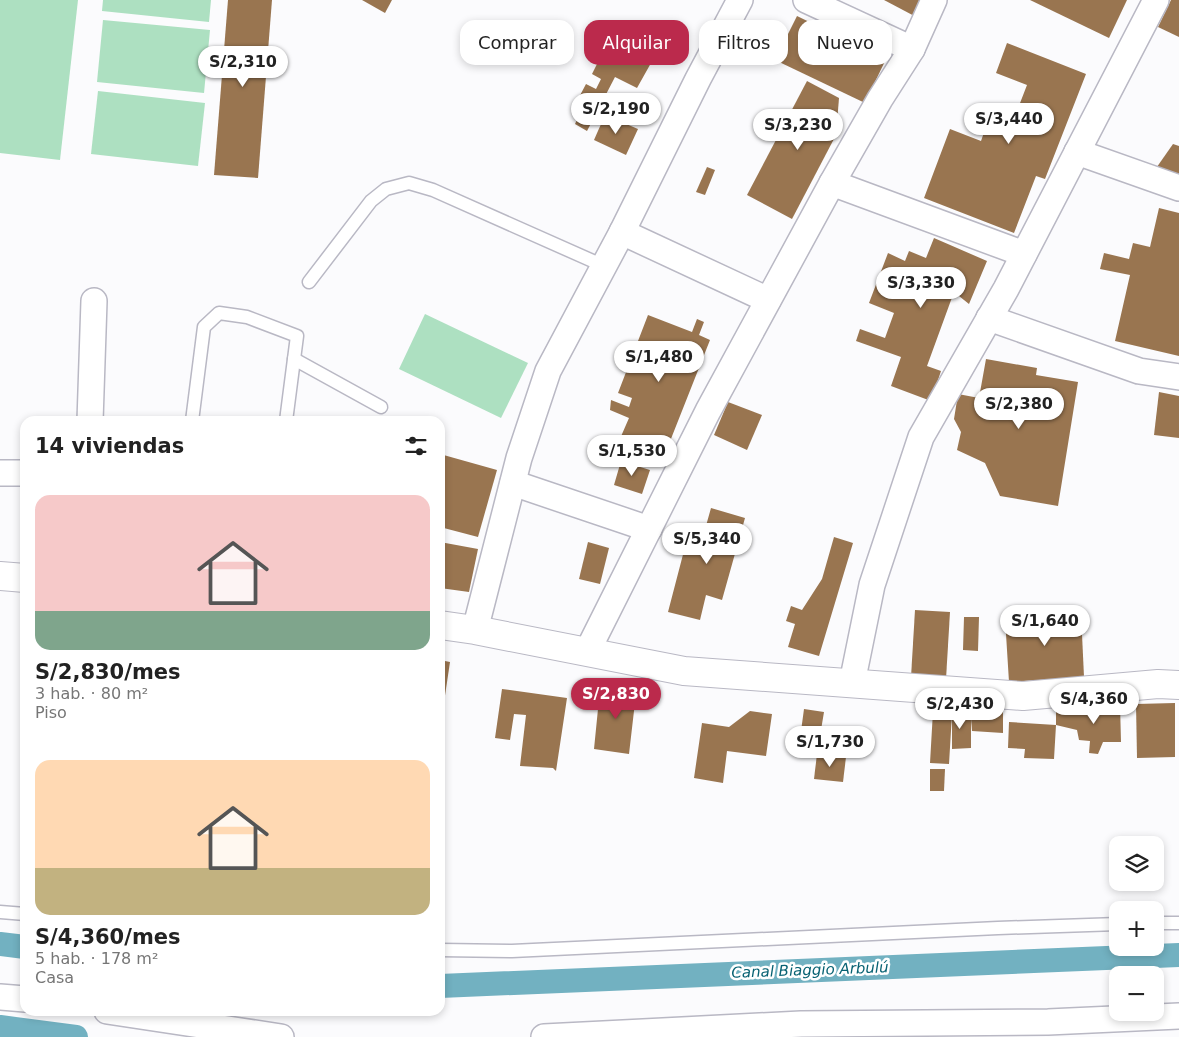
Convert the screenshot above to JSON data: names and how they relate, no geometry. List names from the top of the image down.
{
  "water": ["Canal Biaggio Arbulú"],
  "page": {
    "chip": [
      "Comprar",
      "Alquilar",
      "Filtros",
      "Nuevo"
    ],
    "price": [
      "S/2,310",
      "S/2,190",
      "S/3,440",
      "S/3,230",
      "S/3,330",
      "S/1,480",
      "S/2,380",
      "S/1,530",
      "S/5,340",
      "S/1,640",
      "S/2,830",
      "S/4,360",
      "S/2,430",
      "S/1,730"
    ],
    "heading": "14 viviendas",
    "list": [
      {
        "name": "S/2,830/mes",
        "note": "3 hab. · 80 m² · Piso"
      },
      {
        "name": "S/4,360/mes",
        "note": "5 hab. · 178 m² · Casa"
      }
    ],
    "map_buttons": ["+", "−"]
  }
}
